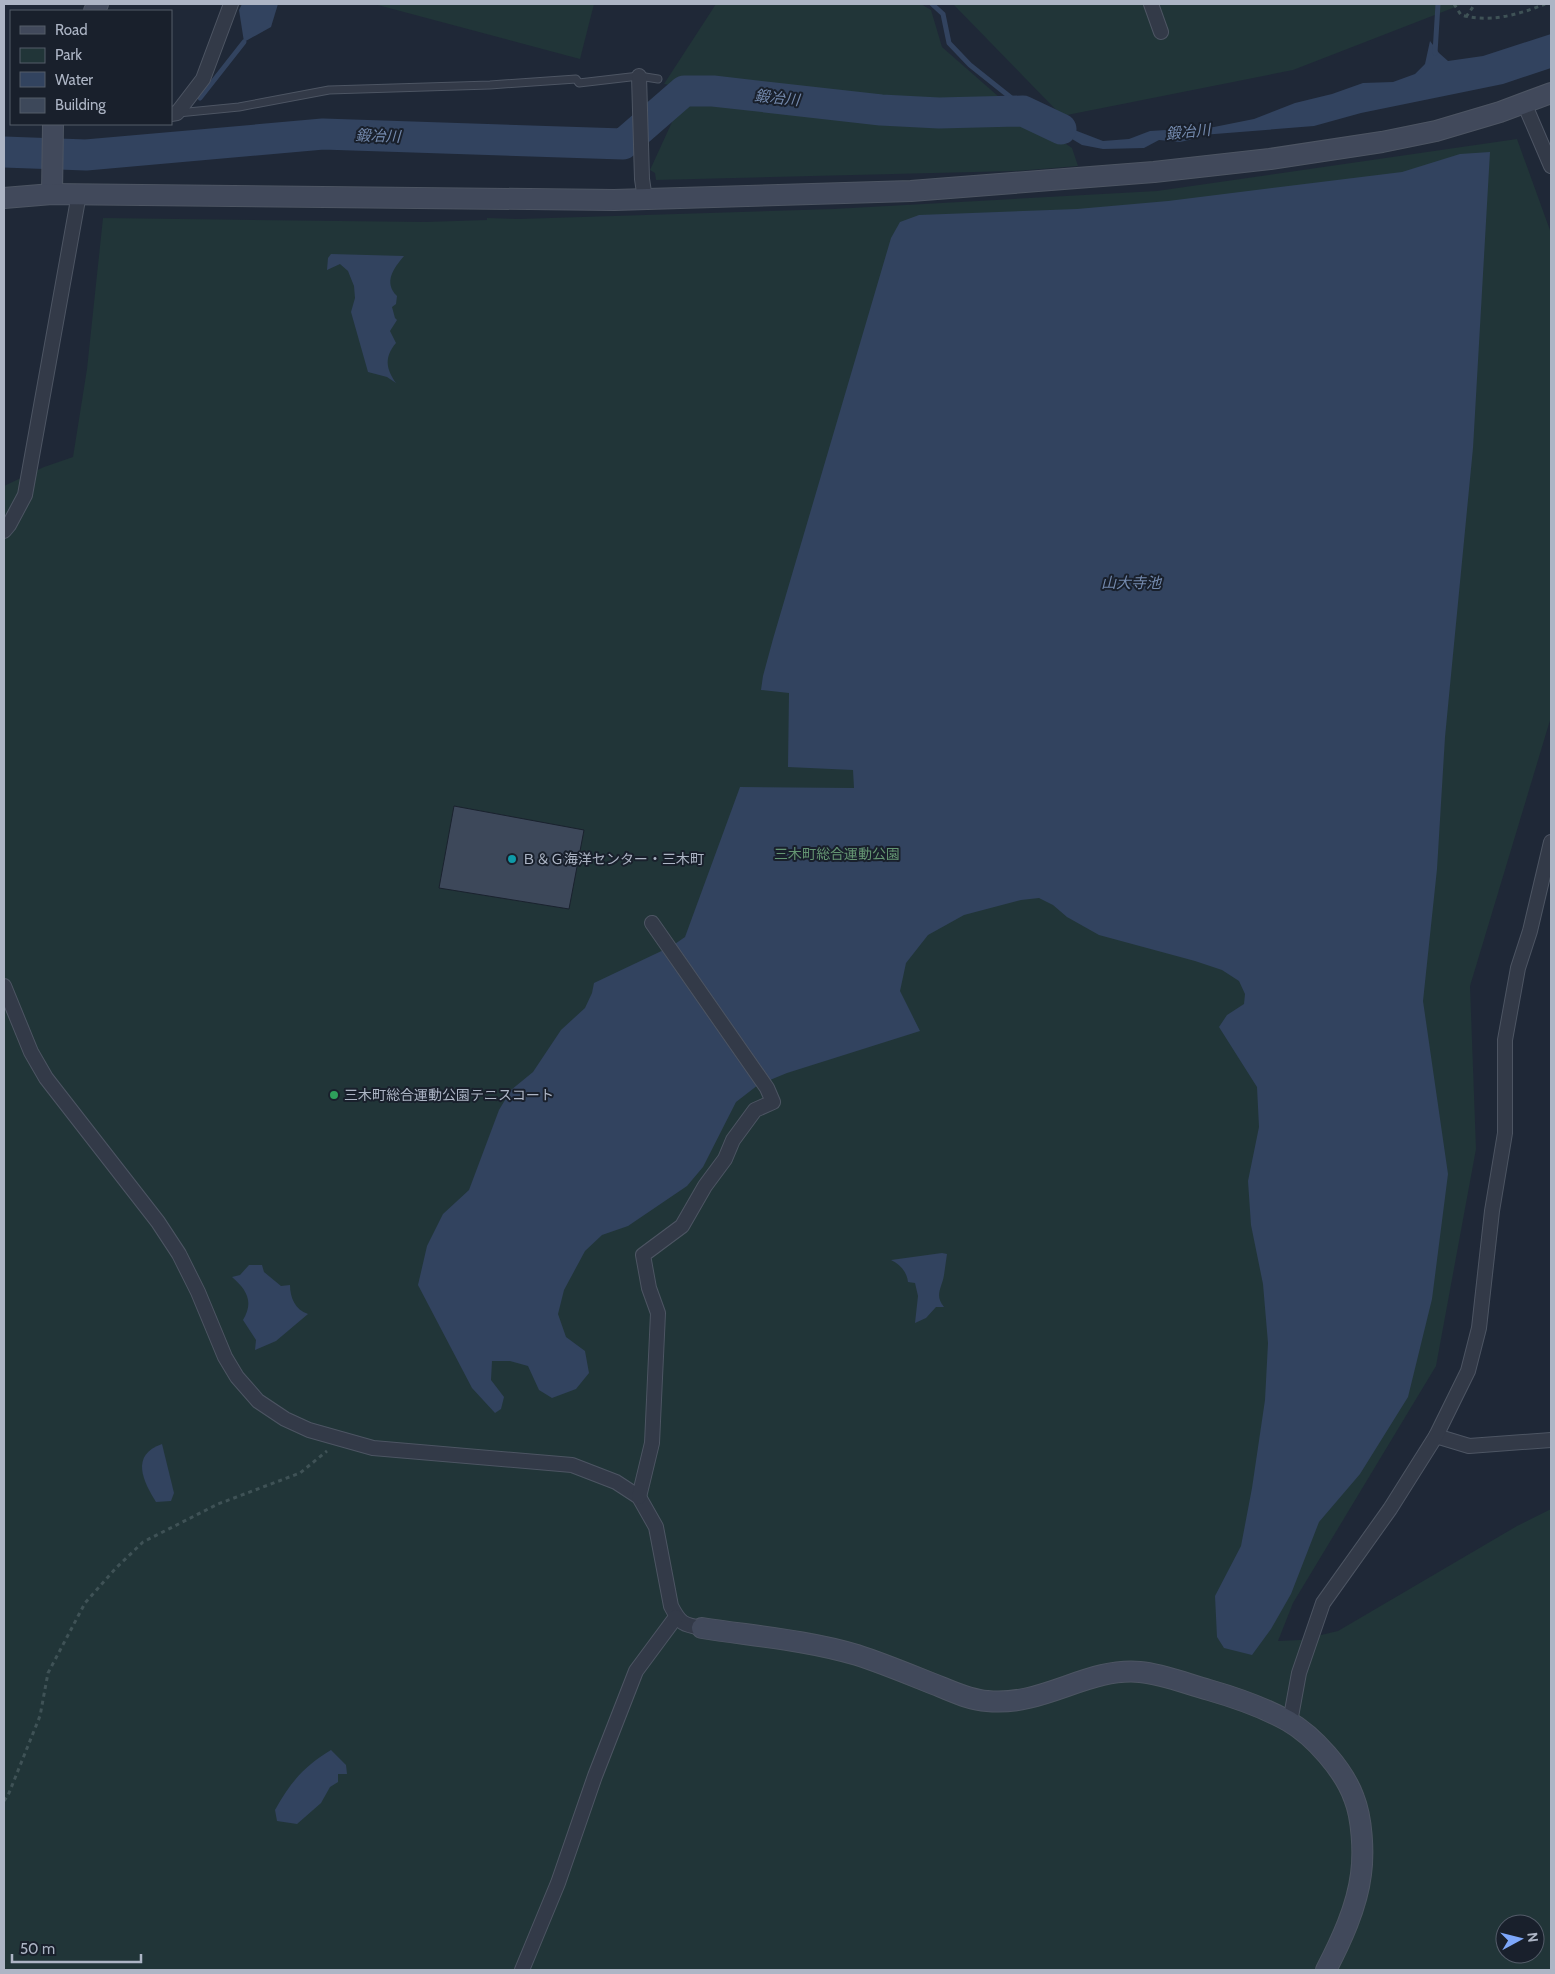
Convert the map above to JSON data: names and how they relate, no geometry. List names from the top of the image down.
{
  "water": ["鍛冶川", "山大寺池"],
  "parks": ["三木町総合運動公園"],
  "places": ["Ｂ＆Ｇ海洋センター・三木町", "三木町総合運動公園テニスコート"],
  "legend": [
    "Road",
    "Park",
    "Water",
    "Building"
  ],
  "scale_bar": "50 m",
  "north": "right"
}
